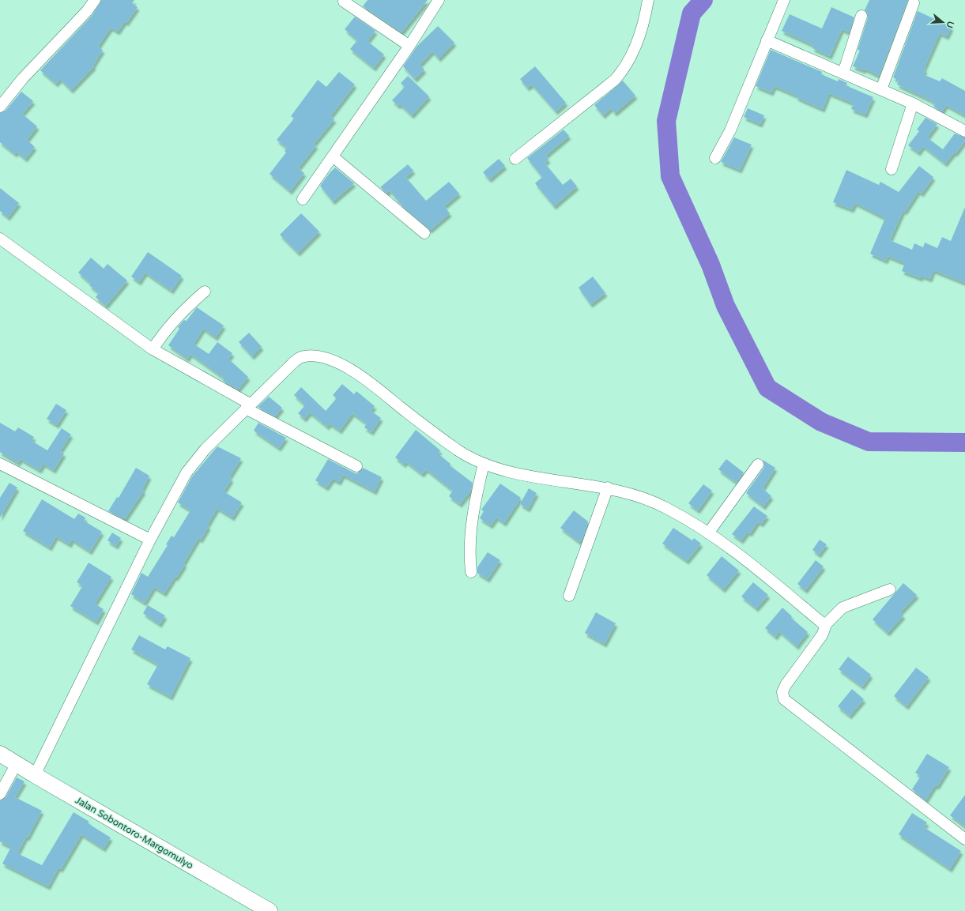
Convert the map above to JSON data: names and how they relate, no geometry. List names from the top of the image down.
{
  "streets": {
    "street": ["Jalan Sobontoro-Margomulyo"]
  },
  "north": "right"
}
